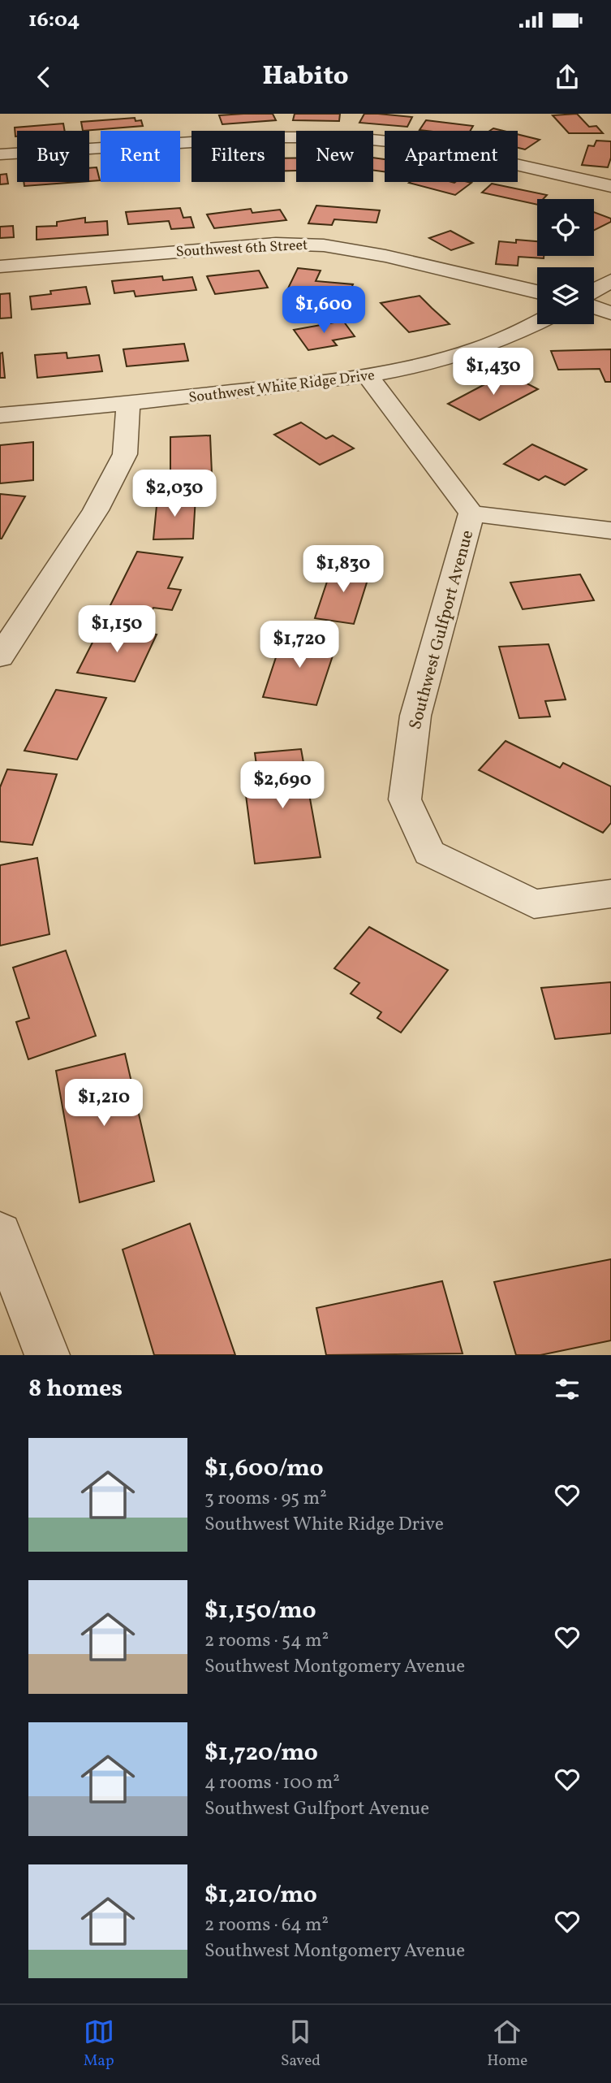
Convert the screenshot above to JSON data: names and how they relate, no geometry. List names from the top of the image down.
{
  "streets": {
    "street": ["Southwest 6th Street", "Southwest White Ridge Drive", "Southwest Gulfport Avenue"]
  },
  "crossings": [
    ["Southwest White Ridge Drive", "Southwest Gulfport Avenue"]
  ],
  "page": {
    "status": "16:04",
    "header": "Habito",
    "chip": [
      "Buy",
      "Rent",
      "Filters",
      "New",
      "Apartment"
    ],
    "price": [
      "$1,600",
      "$1,430",
      "$2,030",
      "$1,830",
      "$1,150",
      "$1,720",
      "$2,690",
      "$1,210"
    ],
    "heading": "8 homes",
    "list": [
      {
        "name": "$1,600/mo",
        "note": "3 rooms · 95 m² · Southwest White Ridge Drive"
      },
      {
        "name": "$1,150/mo",
        "note": "2 rooms · 54 m² · Southwest Montgomery Avenue"
      },
      {
        "name": "$1,720/mo",
        "note": "4 rooms · 100 m² · Southwest Gulfport Avenue"
      },
      {
        "name": "$1,210/mo",
        "note": "2 rooms · 64 m² · Southwest Montgomery Avenue"
      }
    ],
    "tabs": ["Map", "Saved", "Home"]
  }
}
